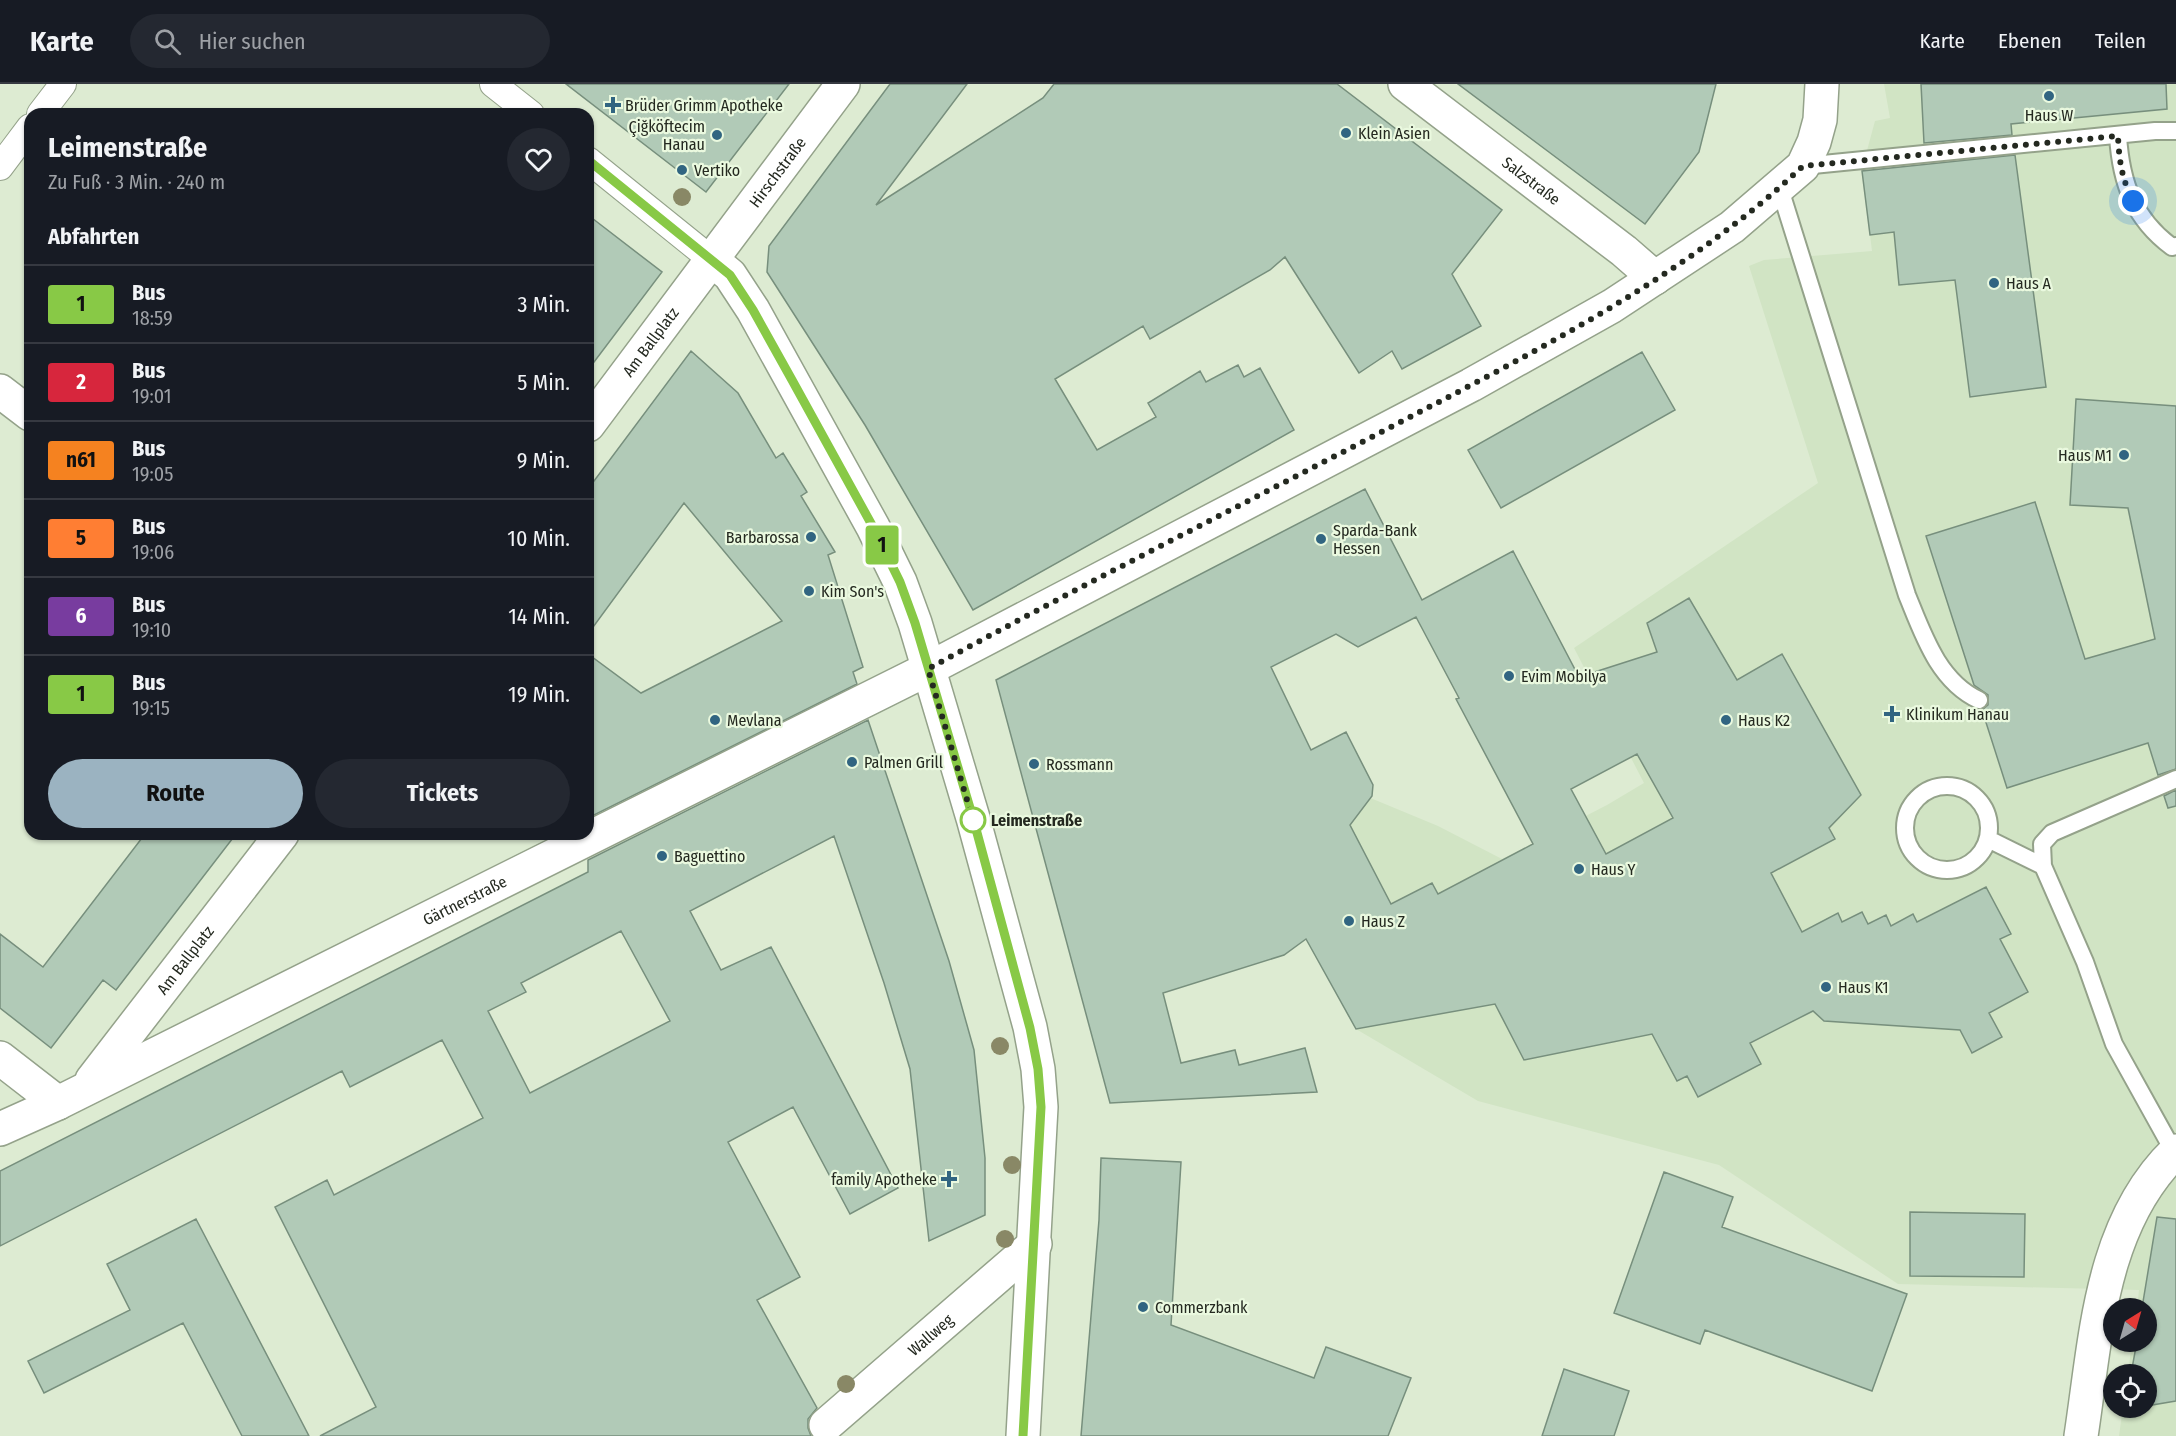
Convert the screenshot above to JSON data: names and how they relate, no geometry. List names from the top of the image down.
{
  "streets": {
    "street": [
      "Hirschstraße",
      "Salzstraße",
      "Am Ballplatz",
      "Gärtnerstraße",
      "Wallweg"
    ]
  },
  "crossings": [
    ["Hirschstraße", "Am Ballplatz"],
    ["Am Ballplatz", "Gärtnerstraße"]
  ],
  "places": {
    "other": [
      "Haus W",
      "Klein Asien",
      "Çiğköftecim Hanau",
      "Vertiko",
      "Haus A",
      "Haus M1",
      "Barbarossa",
      "Sparda-Bank Hessen",
      "Kim Son's",
      "Evim Mobilya",
      "Mevlana",
      "Haus K2",
      "Palmen Grill",
      "Rossmann",
      "Leimenstraße",
      "Baguettino",
      "Haus Y",
      "Haus Z",
      "Haus K1",
      "Commerzbank"
    ],
    "health": ["Brüder Grimm Apotheke", "Klinikum Hanau", "family Apotheke"]
  },
  "lines": ["bus line 1"],
  "north": "top right",
  "page": {
    "header": "Karte",
    "search": "Hier suchen",
    "nav": ["Karte", "Ebenen", "Teilen"],
    "on_map": "1",
    "heading": [
      ["Leimenstraße", "Zu Fuß · 3 Min. · 240 m"],
      "Abfahrten"
    ],
    "list": [
      {
        "mark": "1",
        "name": "Bus",
        "note": "18:59",
        "value": "3 Min."
      },
      {
        "mark": "2",
        "name": "Bus",
        "note": "19:01",
        "value": "5 Min."
      },
      {
        "mark": "n61",
        "name": "Bus",
        "note": "19:05",
        "value": "9 Min."
      },
      {
        "mark": "5",
        "name": "Bus",
        "note": "19:06",
        "value": "10 Min."
      },
      {
        "mark": "6",
        "name": "Bus",
        "note": "19:10",
        "value": "14 Min."
      },
      {
        "mark": "1",
        "name": "Bus",
        "note": "19:15",
        "value": "19 Min."
      }
    ],
    "buttons": ["Route", "Tickets"]
  }
}
